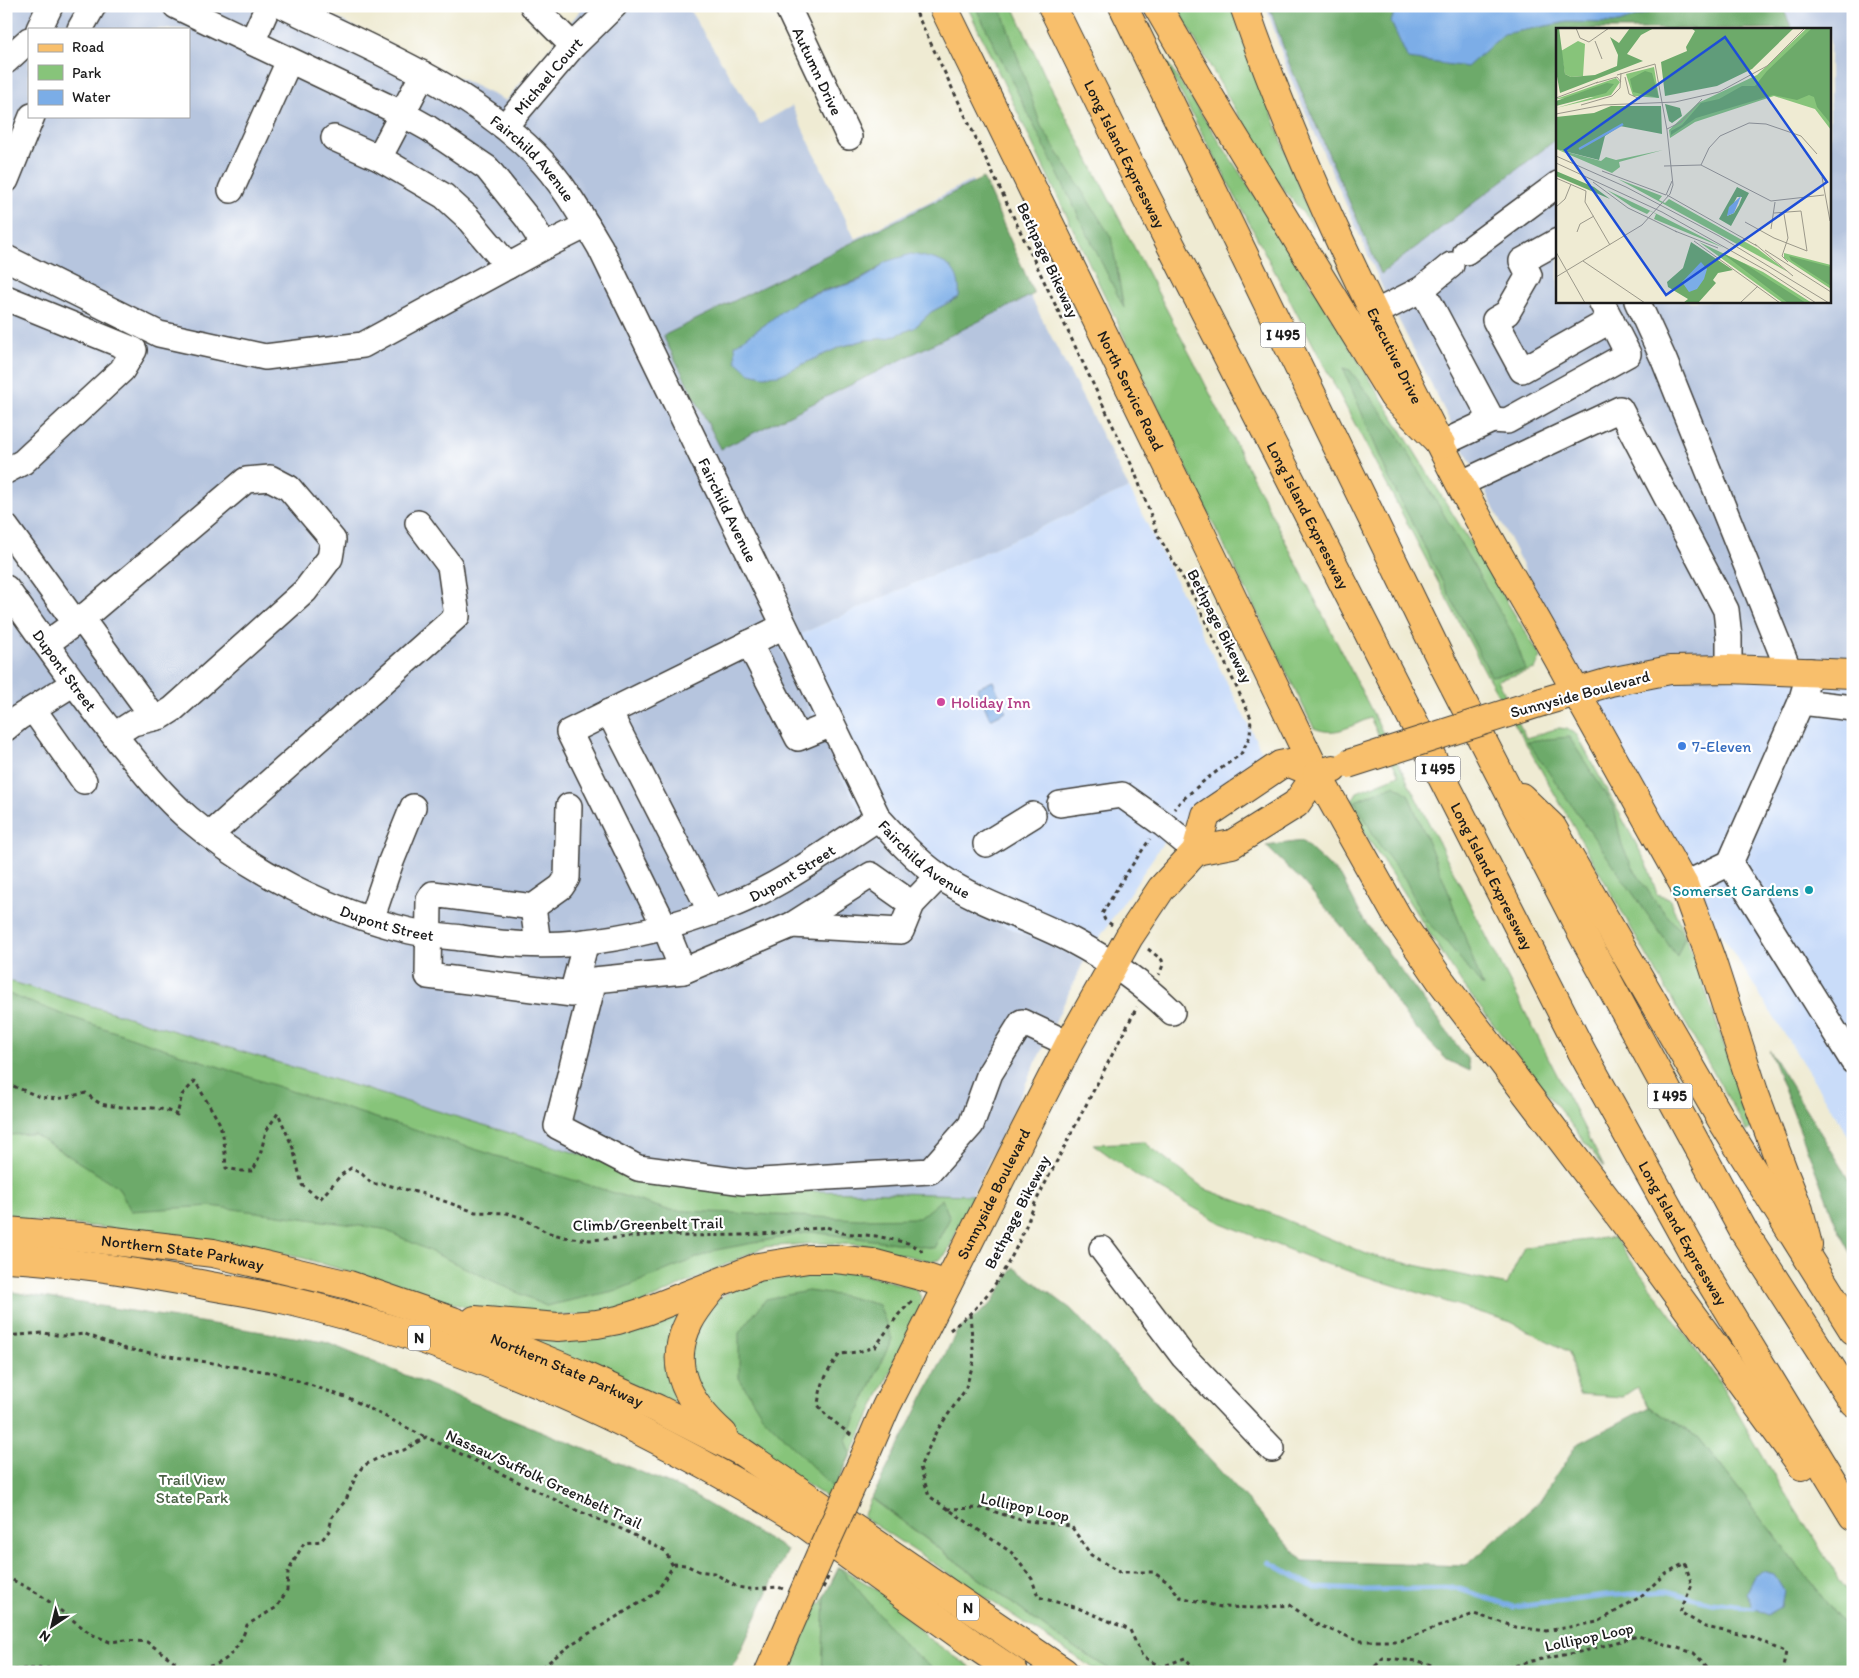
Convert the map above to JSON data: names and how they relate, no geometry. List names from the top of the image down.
{
  "streets": {
    "main road": [
      "Long Island Expressway",
      "I 495",
      "Executive Drive",
      "North Service Road",
      "Sunnyside Boulevard",
      "Northern State Parkway",
      "N"
    ],
    "street": [
      "Autumn Drive",
      "Michael Court",
      "Fairchild Avenue",
      "Dupont Street"
    ],
    "path": [
      "Bethpage Bikeway",
      "Climb/Greenbelt Trail",
      "Nassau/Suffolk Greenbelt Trail",
      "Lollipop Loop"
    ]
  },
  "crossings": [
    ["Michael Court", "Fairchild Avenue"],
    ["Fairchild Avenue", "Dupont Street"],
    ["Fairchild Avenue", "Sunnyside Boulevard"],
    ["Bethpage Bikeway", "Lollipop Loop"],
    ["Executive Drive", "Sunnyside Boulevard"],
    ["North Service Road", "Sunnyside Boulevard"]
  ],
  "parks": ["Trail View State Park"],
  "places": ["Holiday Inn", "7-Eleven", "Somerset Gardens"],
  "legend": ["Road", "Park", "Water"],
  "north": "bottom left"
}
